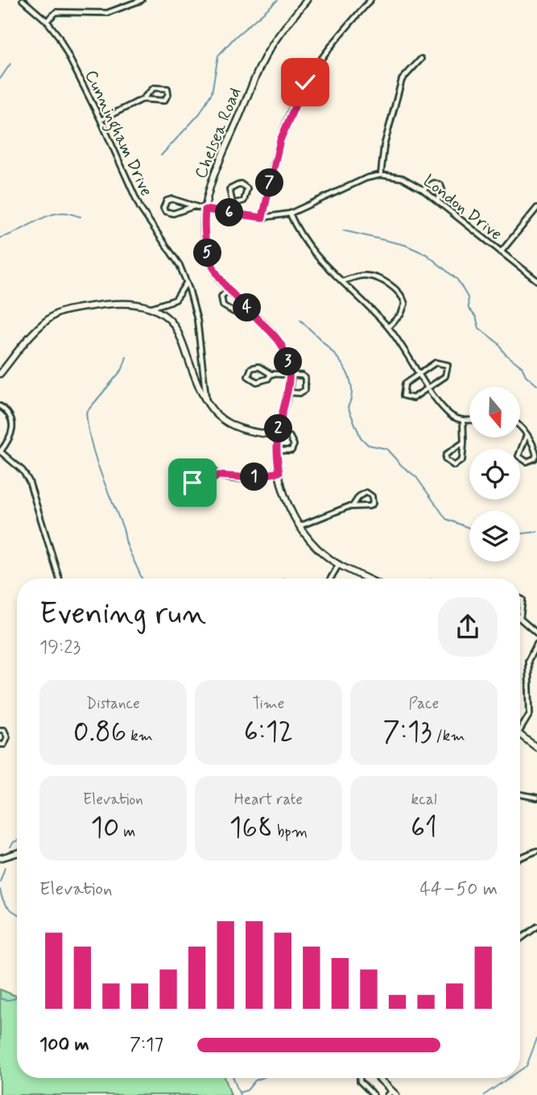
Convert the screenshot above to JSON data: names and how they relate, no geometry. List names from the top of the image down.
{
  "streets": {
    "street": ["Cunningham Drive", "Chelsea Road", "London Drive"]
  },
  "north": "bottom",
  "page": {
    "pins": [
      "7",
      "6",
      "5",
      "4",
      "3",
      "2",
      "1"
    ],
    "heading": ["Evening run", "19:23"],
    "stats": [
      ["Distance", "0.86 km"],
      ["Time", "6:12"],
      ["Pace", "7:13 /km"],
      ["Elevation", "10 m"],
      ["Heart rate", "168 bpm"],
      ["kcal", "61"]
    ],
    "chart": ["Elevation", "44–50 m"],
    "list": [
      {
        "name": "100 m",
        "note": "7:17"
      }
    ]
  }
}
